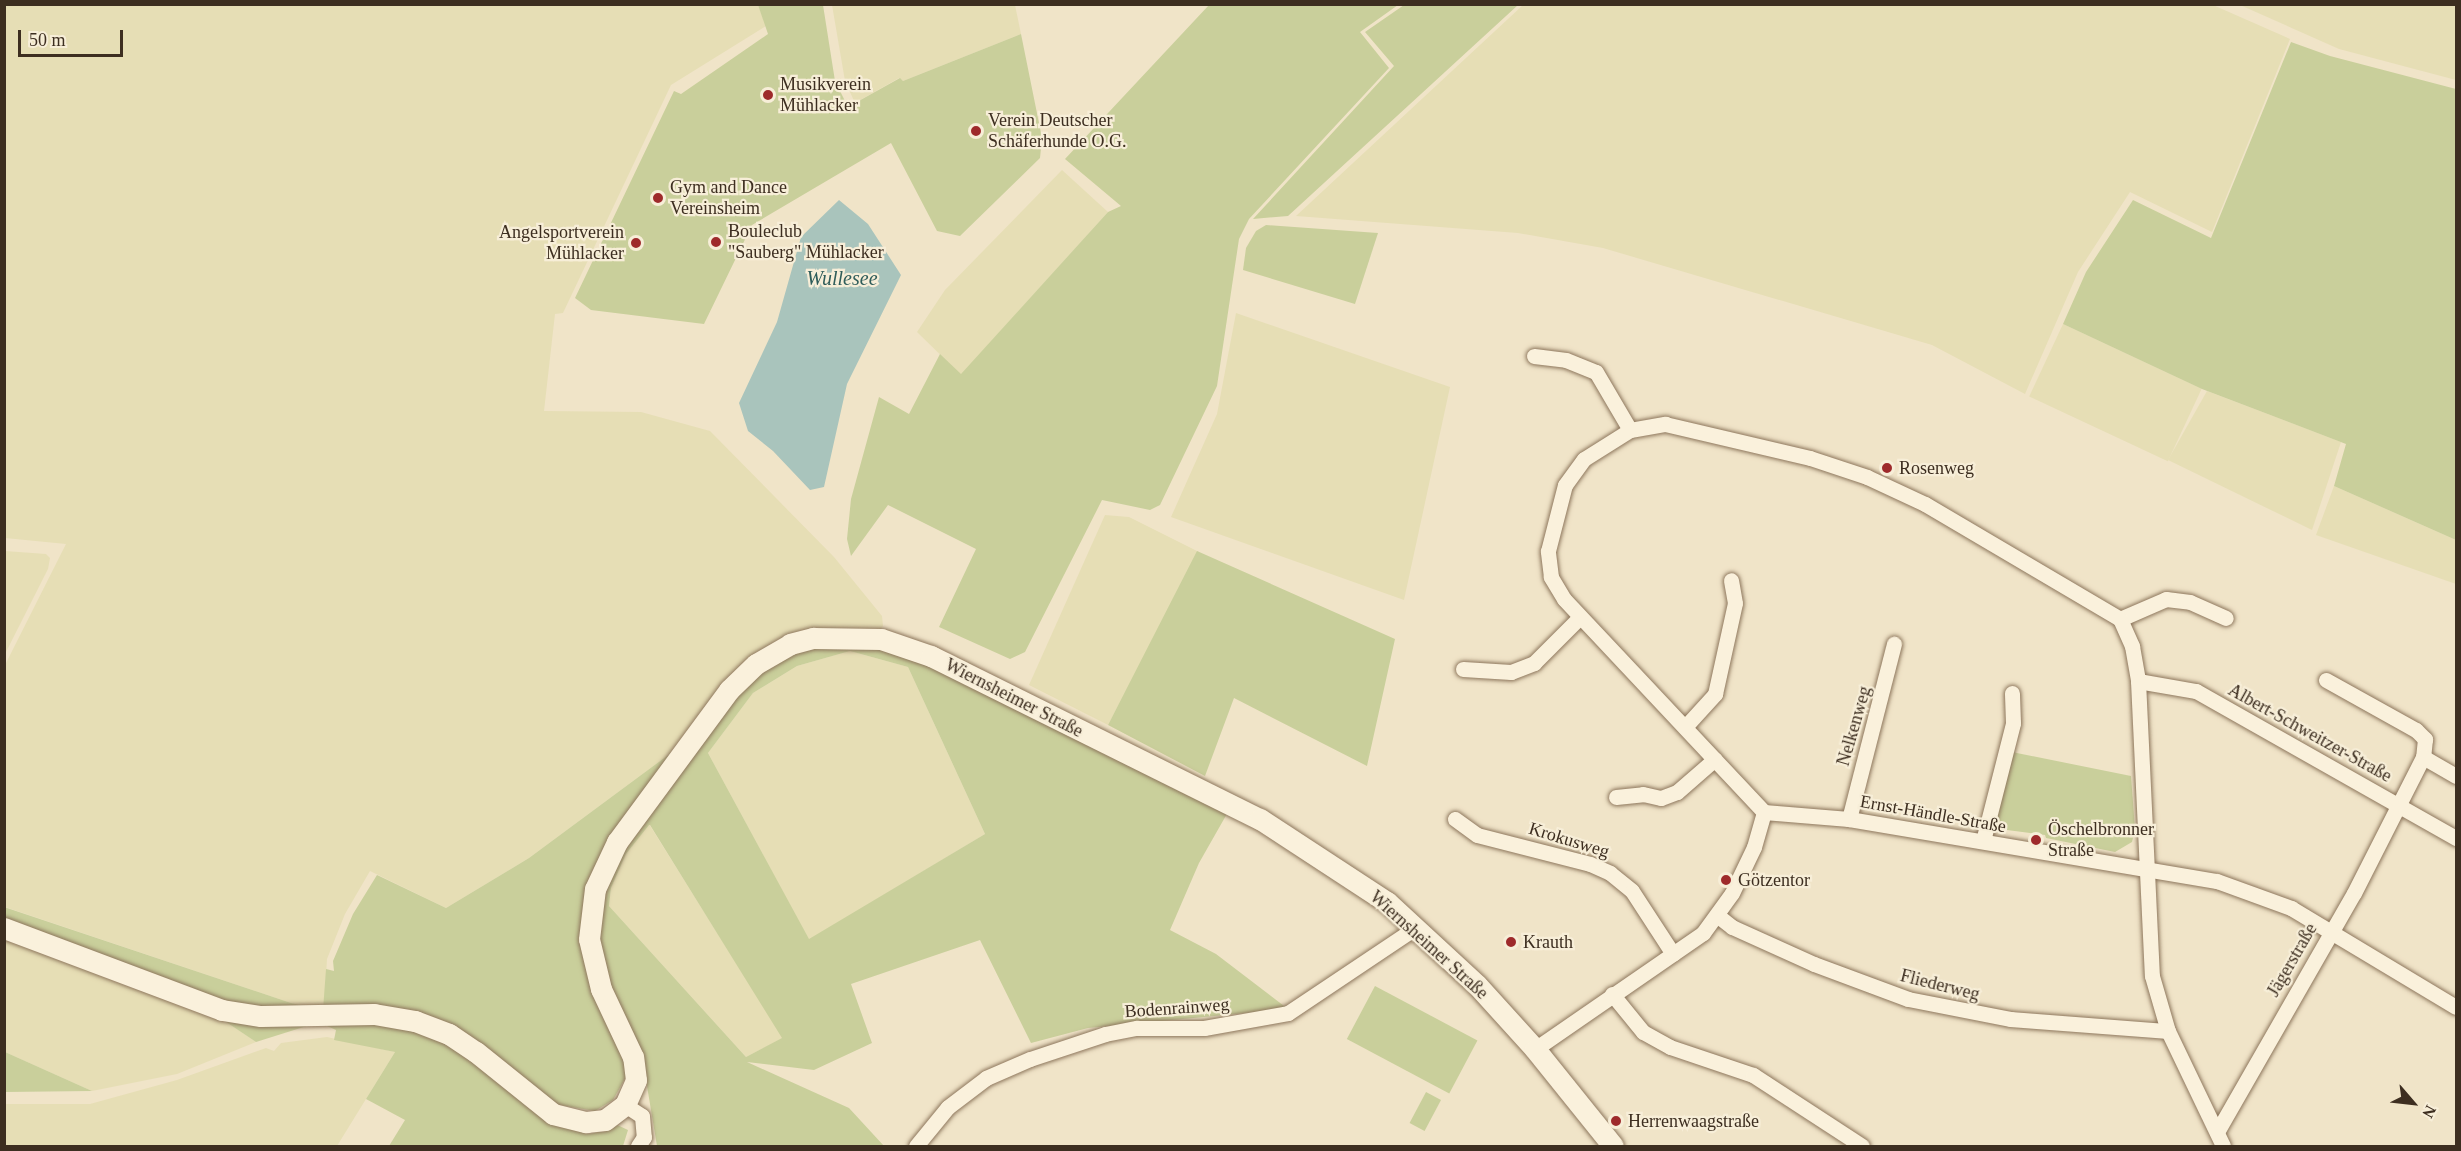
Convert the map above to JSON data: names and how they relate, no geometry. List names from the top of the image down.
{
  "streets": {
    "main road": ["Wiernsheimer Straße"],
    "street": [
      "Nelkenweg",
      "Albert-Schweitzer-Straße",
      "Ernst-Händle-Straße",
      "Krokusweg",
      "Jägerstraße",
      "Fliederweg",
      "Bodenrainweg"
    ]
  },
  "crossings": [
    ["Wiernsheimer Straße", "Bodenrainweg"],
    ["Nelkenweg", "Ernst-Händle-Straße"],
    ["Albert-Schweitzer-Straße", "Jägerstraße"],
    ["Ernst-Händle-Straße", "Jägerstraße"]
  ],
  "water": ["Wullesee"],
  "places": [
    "Musikverein Mühlacker",
    "Verein Deutscher Schäferhunde O.G.",
    "Gym and Dance Vereinsheim",
    "Bouleclub \"Sauberg\" Mühlacker",
    "Angelsportverein Mühlacker",
    "Rosenweg",
    "Öschelbronner Straße",
    "Götzentor",
    "Krauth",
    "Herrenwaagstraße"
  ],
  "scale_bar": "50 m",
  "north": "bottom right"
}
